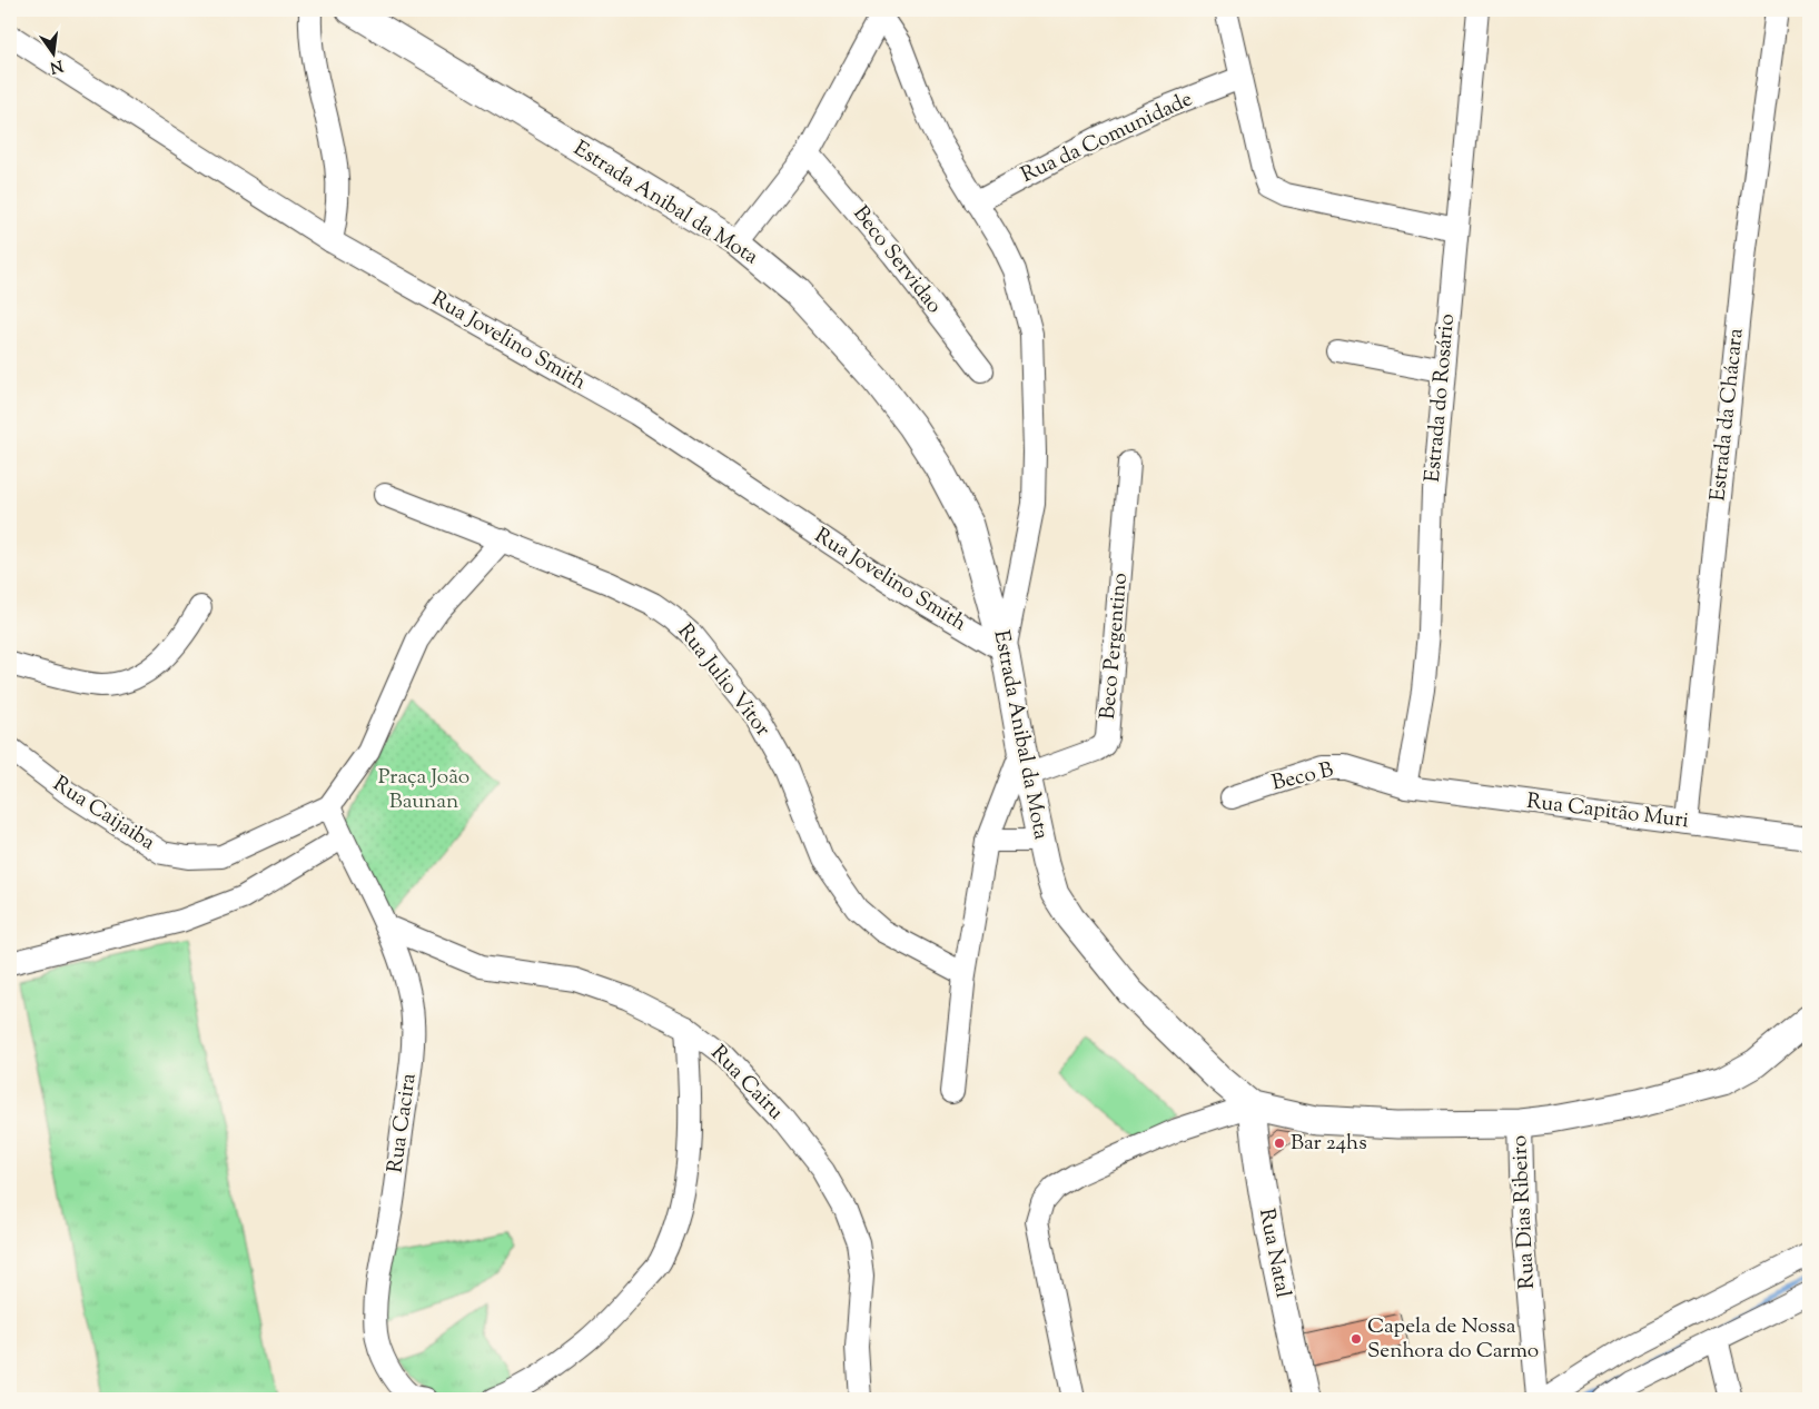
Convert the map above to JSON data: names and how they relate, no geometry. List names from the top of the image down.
{
  "streets": {
    "street": [
      "Rua da Comunidade",
      "Estrada Anibal da Mota",
      "Beco Servidao",
      "Rua Jovelino Smith",
      "Estrada do Rosário",
      "Estrada da Chácara",
      "Beco Pergentino",
      "Rua Julio Vitor",
      "Beco B",
      "Rua Capitão Muri",
      "Rua Caijaiba",
      "Rua Cairu",
      "Rua Cacira",
      "Rua Dias Ribeiro",
      "Rua Natal"
    ]
  },
  "crossings": [
    ["Estrada Anibal da Mota", "Rua Jovelino Smith"],
    ["Estrada Anibal da Mota", "Beco Pergentino"],
    ["Estrada Anibal da Mota", "Rua Dias Ribeiro"],
    ["Estrada Anibal da Mota", "Rua Natal"],
    ["Estrada do Rosário", "Beco B"],
    ["Estrada do Rosário", "Rua Capitão Muri"],
    ["Estrada da Chácara", "Rua Capitão Muri"],
    ["Beco B", "Rua Capitão Muri"],
    ["Rua Caijaiba", "Rua Cacira"],
    ["Rua Cairu", "Rua Cacira"]
  ],
  "parks": ["Praça João Baunan"],
  "places": ["Bar 24hs", "Capela de Nossa Senhora do Carmo"],
  "north": "bottom"
}
